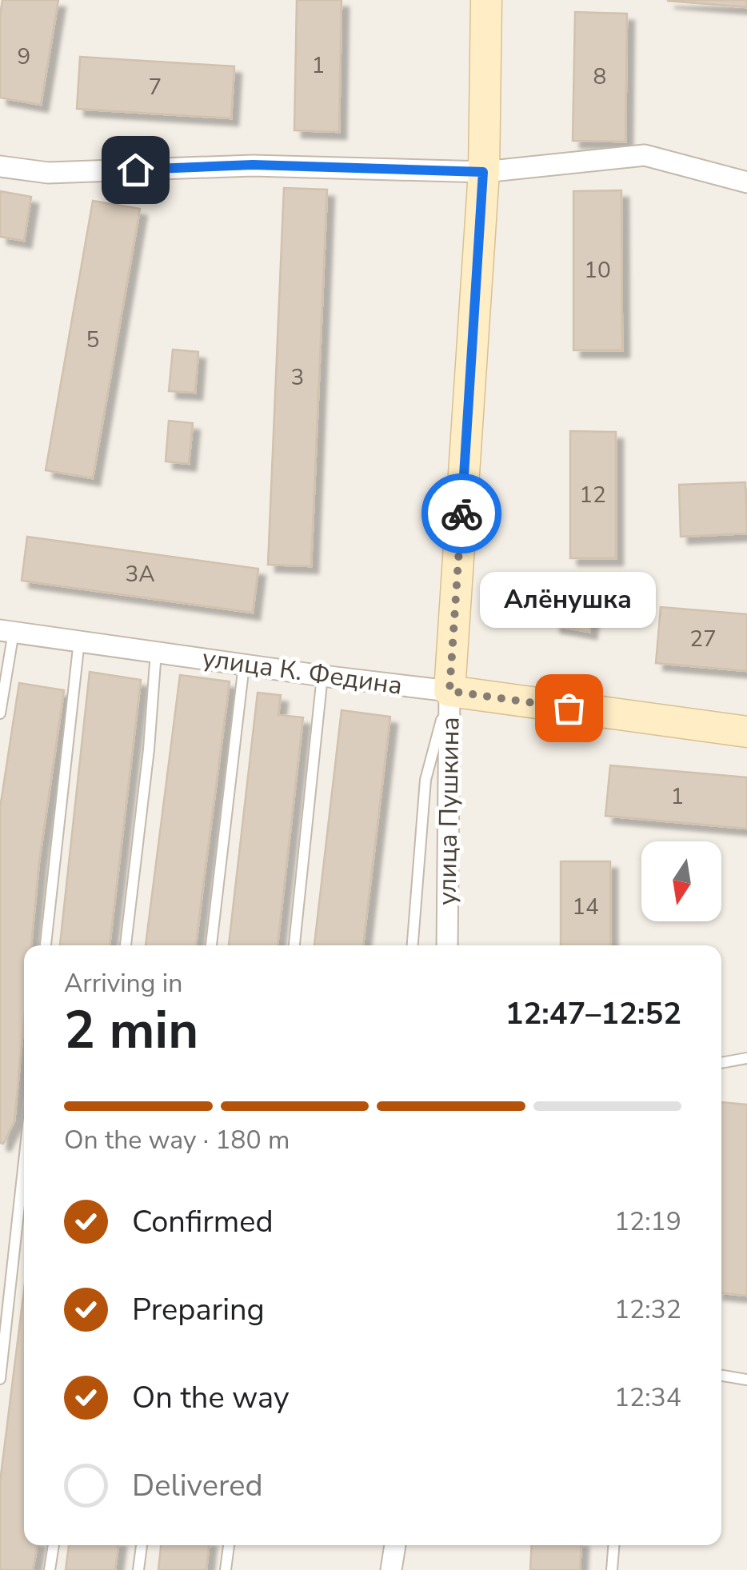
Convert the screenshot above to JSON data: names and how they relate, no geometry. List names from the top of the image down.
{
  "streets": {
    "street": ["улица К. Федина", "улица Пушкина"]
  },
  "crossings": [
    ["улица К. Федина", "улица Пушкина"]
  ],
  "places": ["Алёнушка"],
  "house_numbers": [
    "9",
    "1",
    "8",
    "7",
    "10",
    "5",
    "3",
    "12",
    "3А",
    "27",
    "1",
    "14"
  ],
  "north": "bottom",
  "page": {
    "bubble": "Алёнушка",
    "heading": ["2 min", "Arriving in", "12:47–12:52"],
    "bar": "On the way · 180 m",
    "list": [
      ["Confirmed", "12:19"],
      ["Preparing", "12:32"],
      ["On the way", "12:34"],
      "Delivered"
    ]
  }
}
